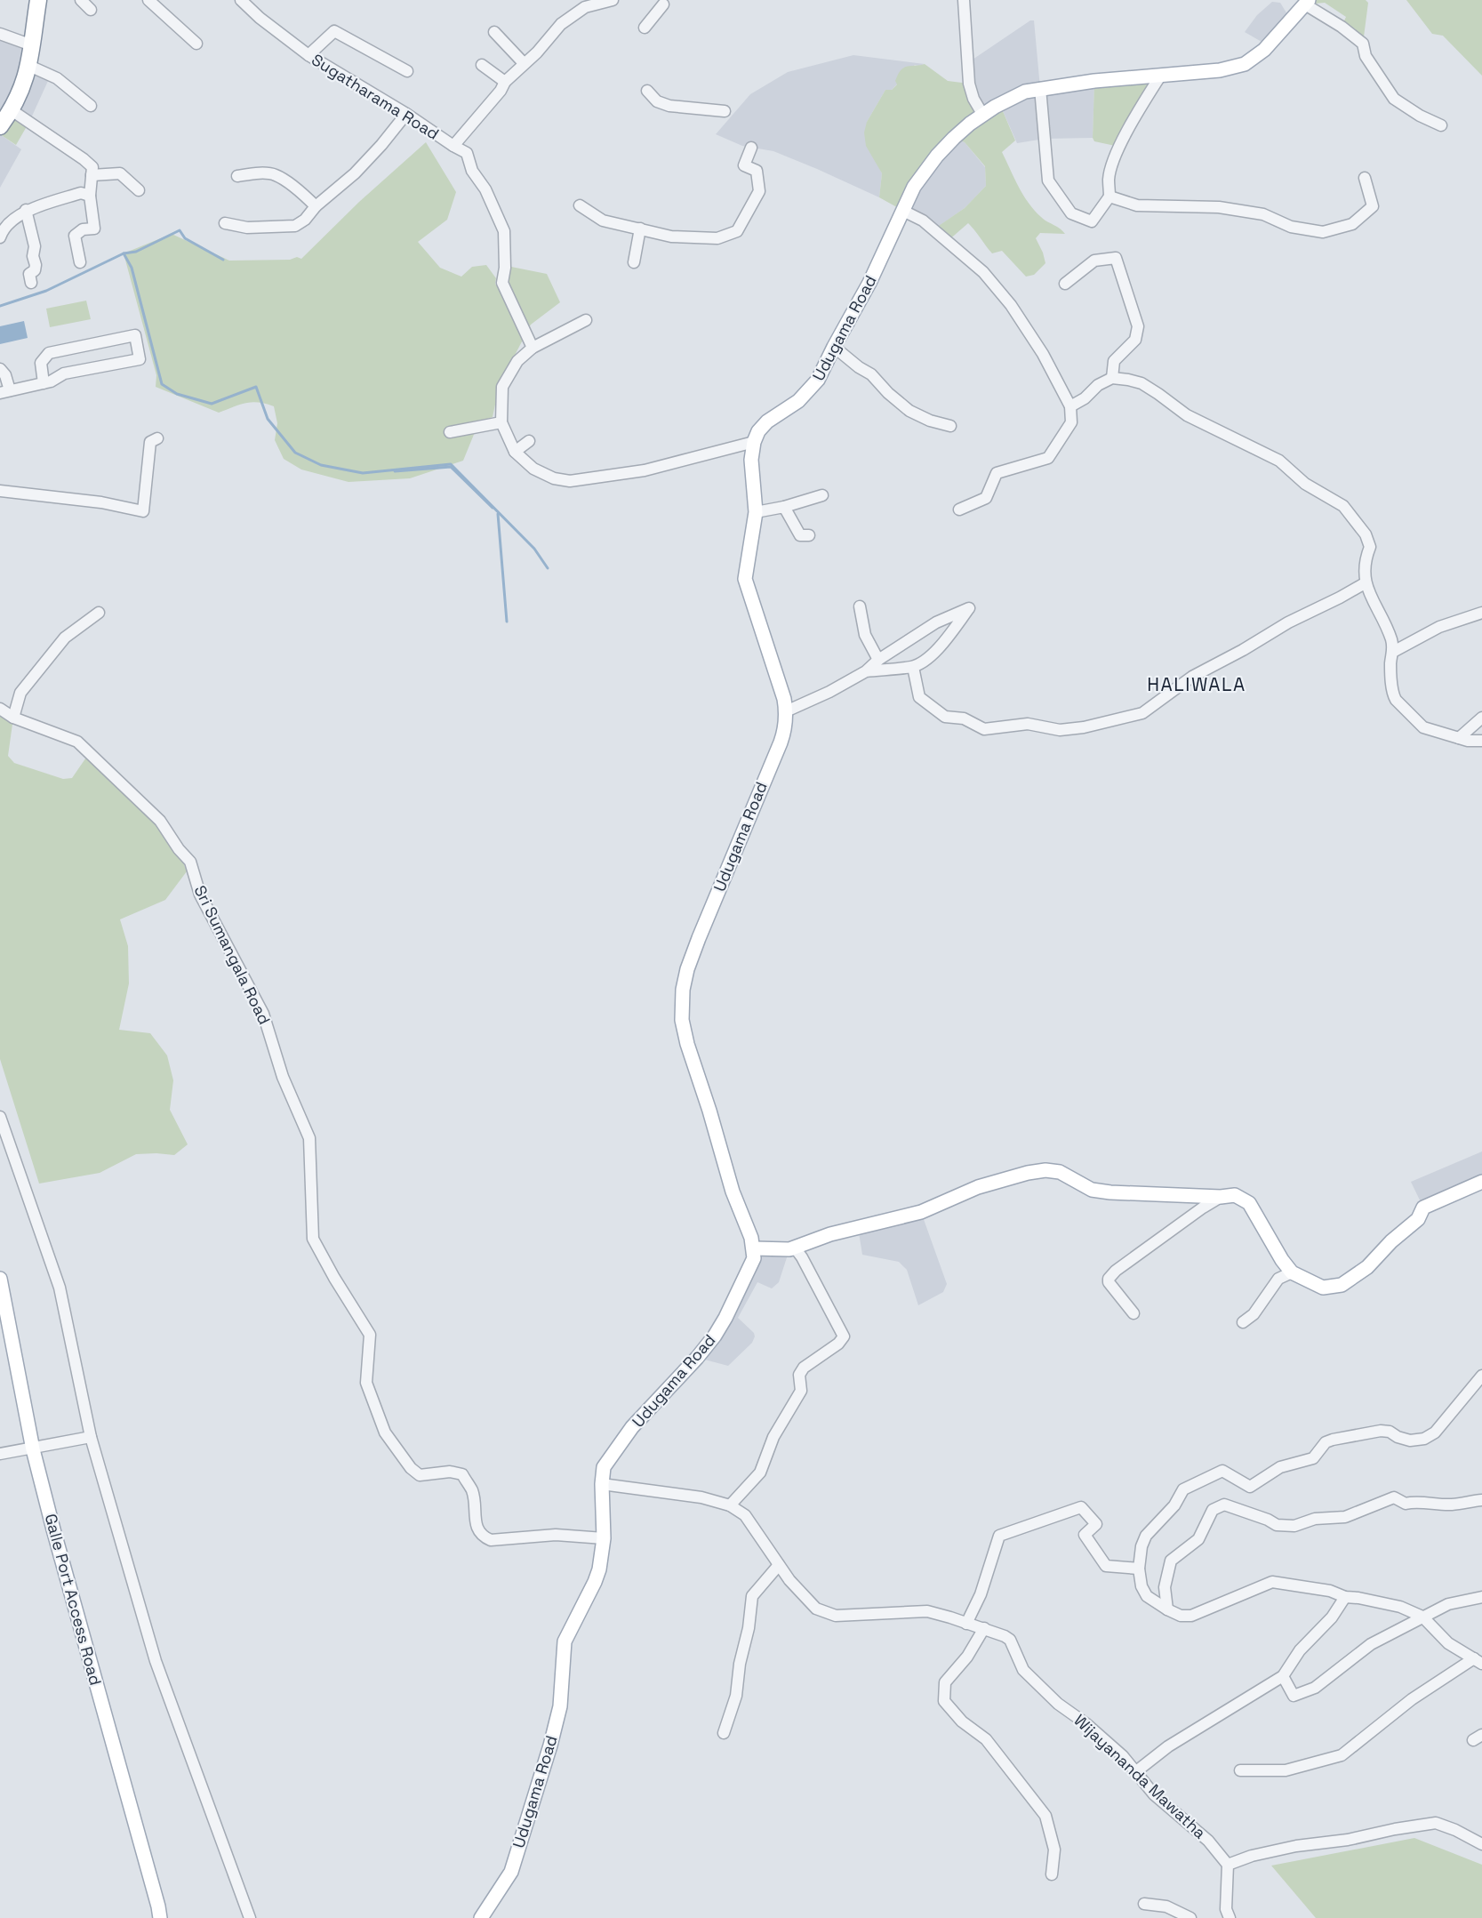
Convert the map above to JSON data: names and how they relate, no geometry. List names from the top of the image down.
{
  "streets": {
    "main road": ["Udugama Road", "Galle Port Access Road"],
    "street": ["Sugatharama Road", "Sri Sumangala Road", "Wijayananda Mawatha"]
  },
  "crossings": [
    ["Udugama Road", "Sri Sumangala Road"],
    ["Udugama Road", "Wijayananda Mawatha"]
  ],
  "districts": ["HALIWALA"]
}
